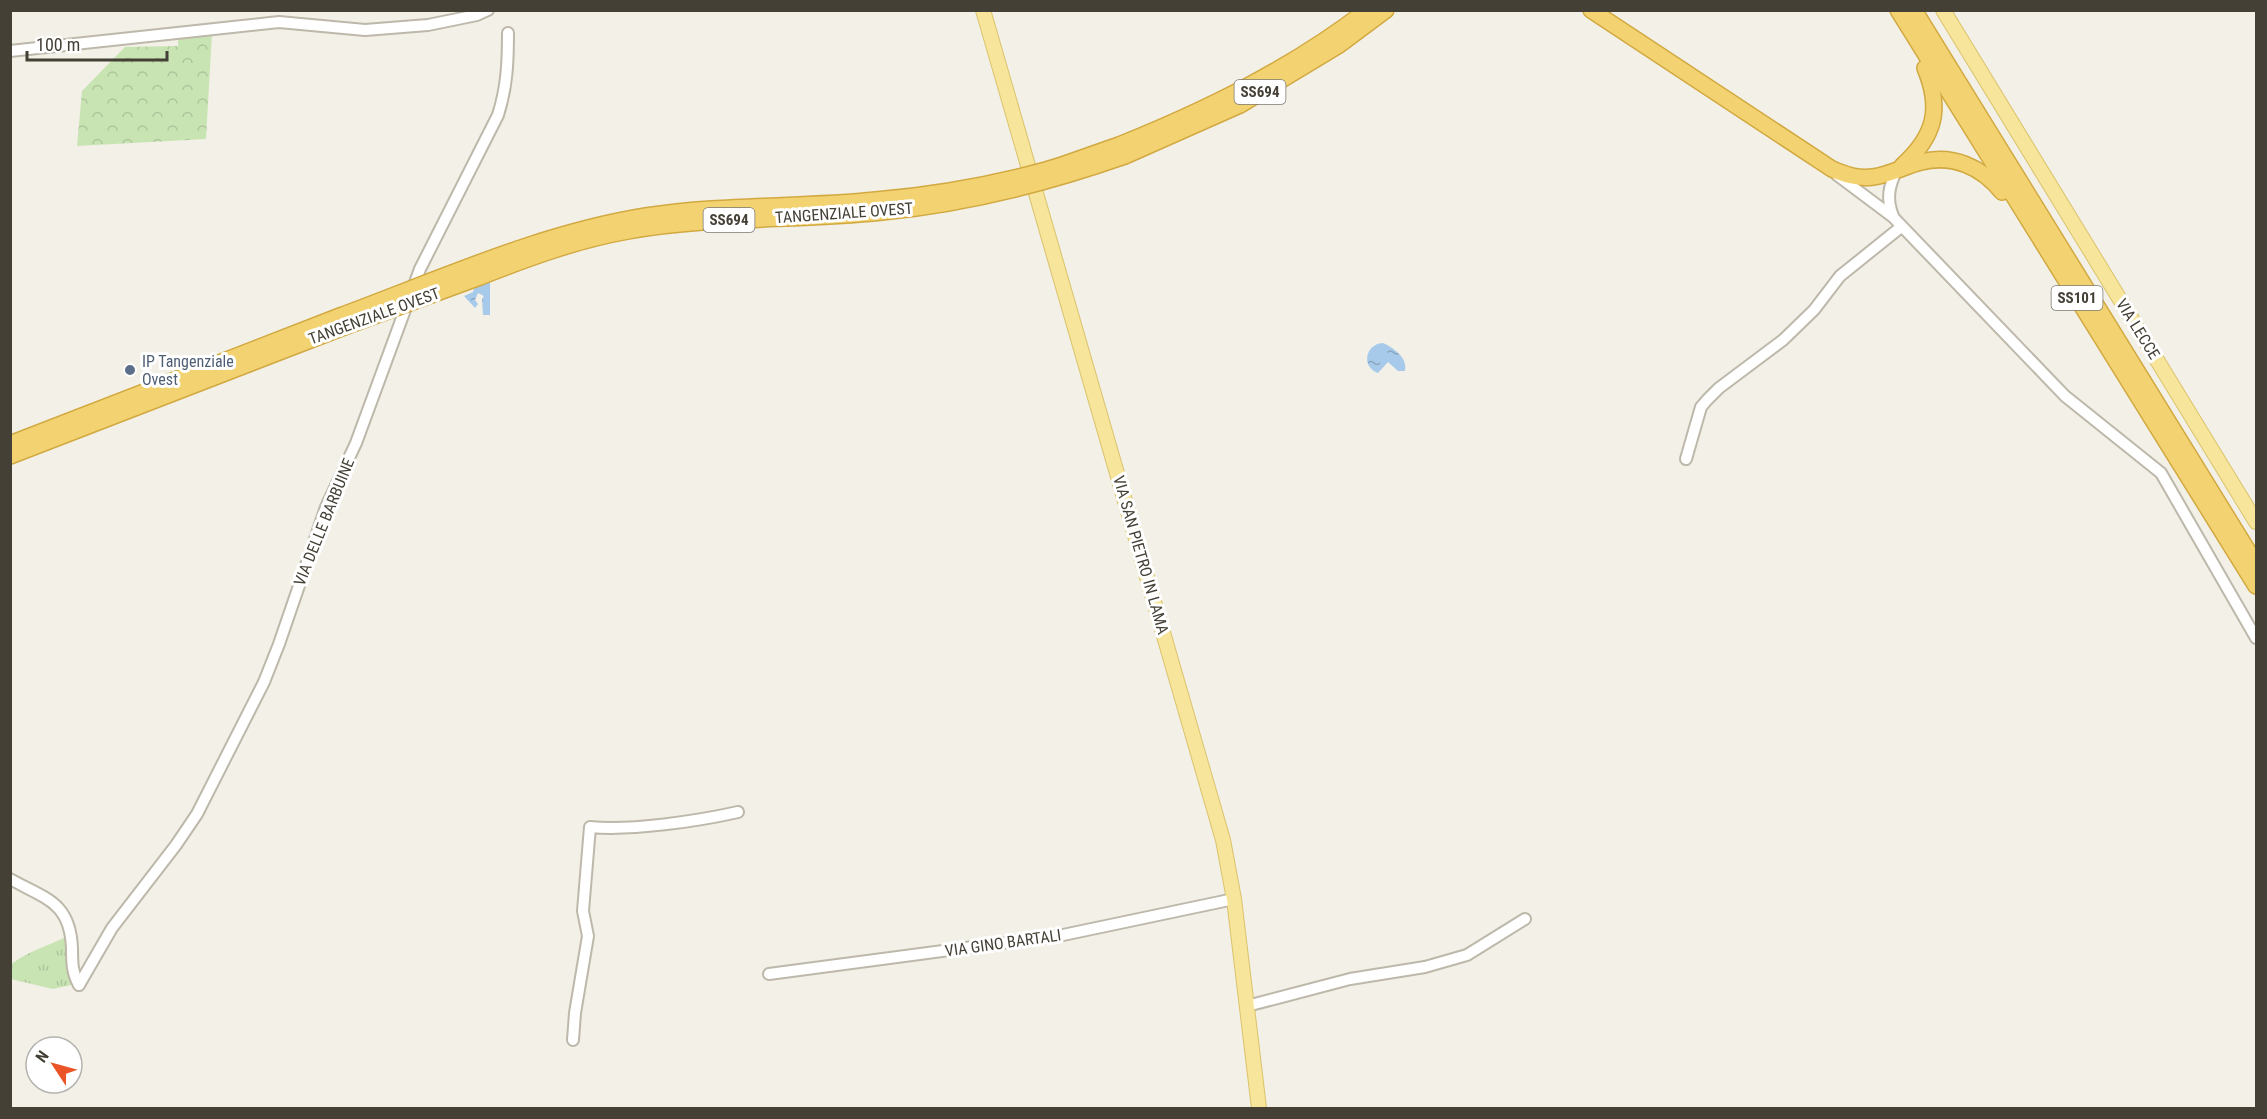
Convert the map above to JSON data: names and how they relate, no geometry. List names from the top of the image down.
{
  "streets": {
    "highway": ["SS694", "TANGENZIALE OVEST", "SS101"],
    "main road": ["VIA LECCE", "VIA SAN PIETRO IN LAMA"],
    "street": ["VIA DELLE BARBUINE", "VIA GINO BARTALI"]
  },
  "crossings": [
    ["VIA SAN PIETRO IN LAMA", "VIA GINO BARTALI"]
  ],
  "places": ["IP Tangenziale Ovest"],
  "scale_bar": "100 m",
  "north": "top left"
}
